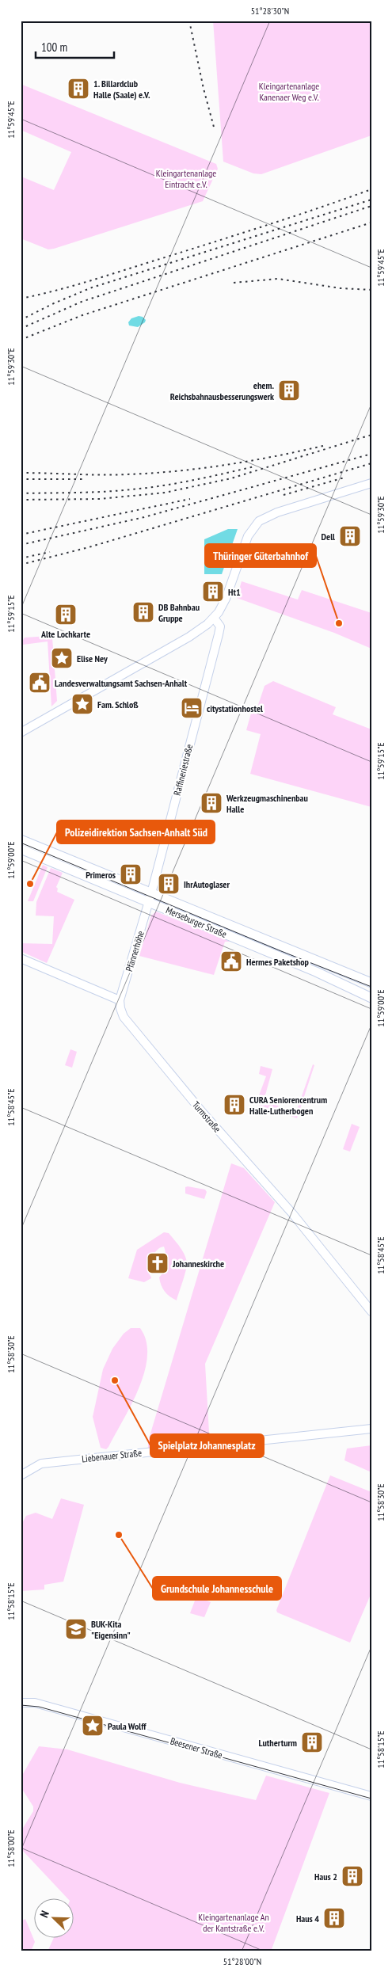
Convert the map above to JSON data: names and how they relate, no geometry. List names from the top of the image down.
{
  "streets": {
    "main road": ["Merseburger Straße"],
    "street": [
      "Raffineriestraße",
      "Pfännerhöhe",
      "Turmstraße",
      "Liebenauer Straße",
      "Beesener Straße"
    ]
  },
  "crossings": [
    ["Raffineriestraße", "Merseburger Straße"],
    ["Raffineriestraße", "Pfännerhöhe"],
    ["Merseburger Straße", "Pfännerhöhe"],
    ["Pfännerhöhe", "Turmstraße"]
  ],
  "parks": ["Kleingartenanlage Kanenaer Weg e.V.", "Kleingartenanlage Eintracht e.V.", "Kleingartenanlage An der Kantstraße e.V."],
  "places": {
    "building": [
      "1. Billardclub Halle (Saale) e.V.",
      "ehem. Reichsbahnausbesserungswerk",
      "Dell",
      "Ht1",
      "DB Bahnbau Gruppe",
      "Alte Lochkarte",
      "Werkzeugmaschinenbau Halle",
      "Primeros",
      "IhrAutoglaser",
      "CURA Seniorencentrum Halle-Lutherbogen",
      "Lutherturm",
      "Haus 2",
      "Haus 4"
    ],
    "other": [
      "Thüringer Güterbahnhof",
      "Polizeidirektion Sachsen-Anhalt Süd",
      "Spielplatz Johannesplatz",
      "Grundschule Johannesschule"
    ],
    "place": ["Elise Ney", "Fam. Schloß", "Paula Wolff"],
    "public building": ["Landesverwaltungsamt Sachsen-Anhalt", "Hermes Paketshop"],
    "hotel": ["citystationhostel"],
    "church": ["Johanneskirche"],
    "school or university": ["BUK-Kita \"Eigensinn\""]
  },
  "scale_bar": "100 m",
  "north": "top left",
  "coordinates": [
    "51°28'30\"N",
    "11°59'45\"E",
    "11°59'30\"E",
    "11°59'15\"E",
    "11°59'00\"E",
    "11°58'45\"E",
    "11°58'30\"E",
    "11°58'15\"E",
    "11°58'00\"E",
    "51°28'00\"N"
  ]
}
